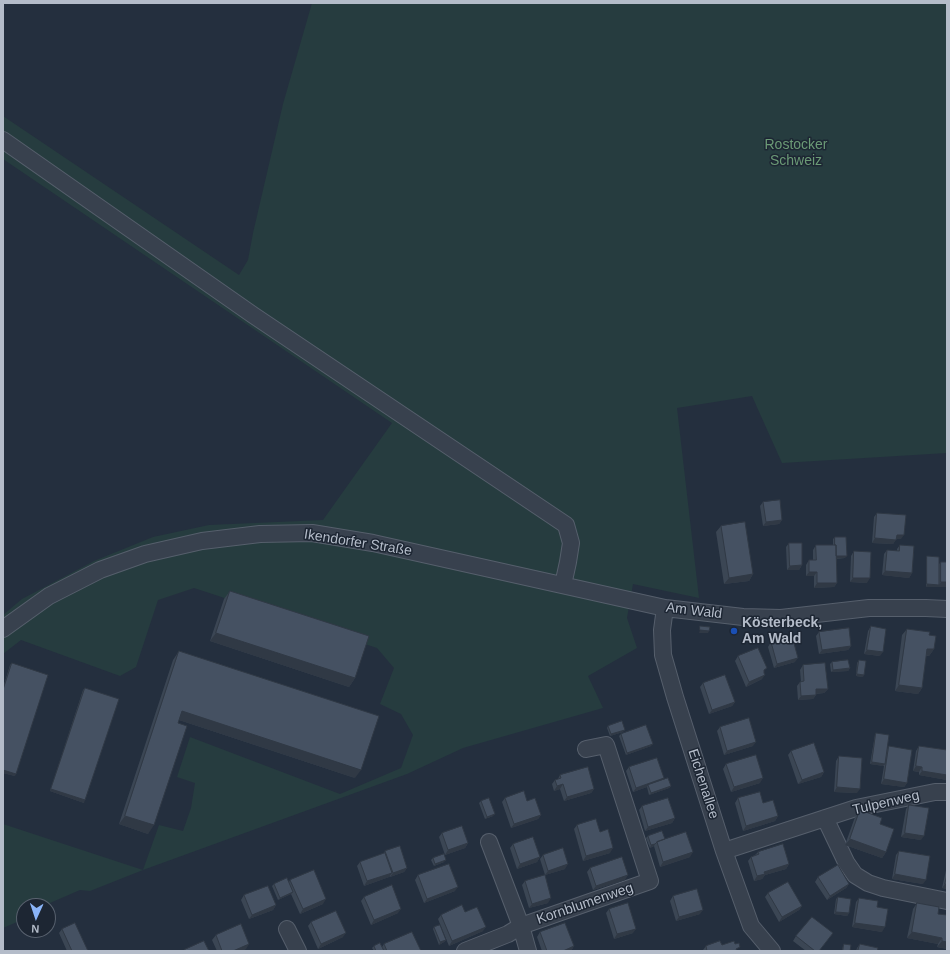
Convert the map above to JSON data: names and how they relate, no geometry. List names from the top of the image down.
{
  "streets": {
    "street": [
      "Ikendorfer Straße",
      "Am Wald",
      "Eichenallee",
      "Tulpenweg",
      "Kornblumenweg"
    ]
  },
  "crossings": [
    ["Ikendorfer Straße", "Am Wald"],
    ["Am Wald", "Eichenallee"],
    ["Eichenallee", "Tulpenweg"]
  ],
  "parks": ["Rostocker Schweiz"],
  "places": ["Kösterbeck, Am Wald"],
  "north": "bottom"
}
